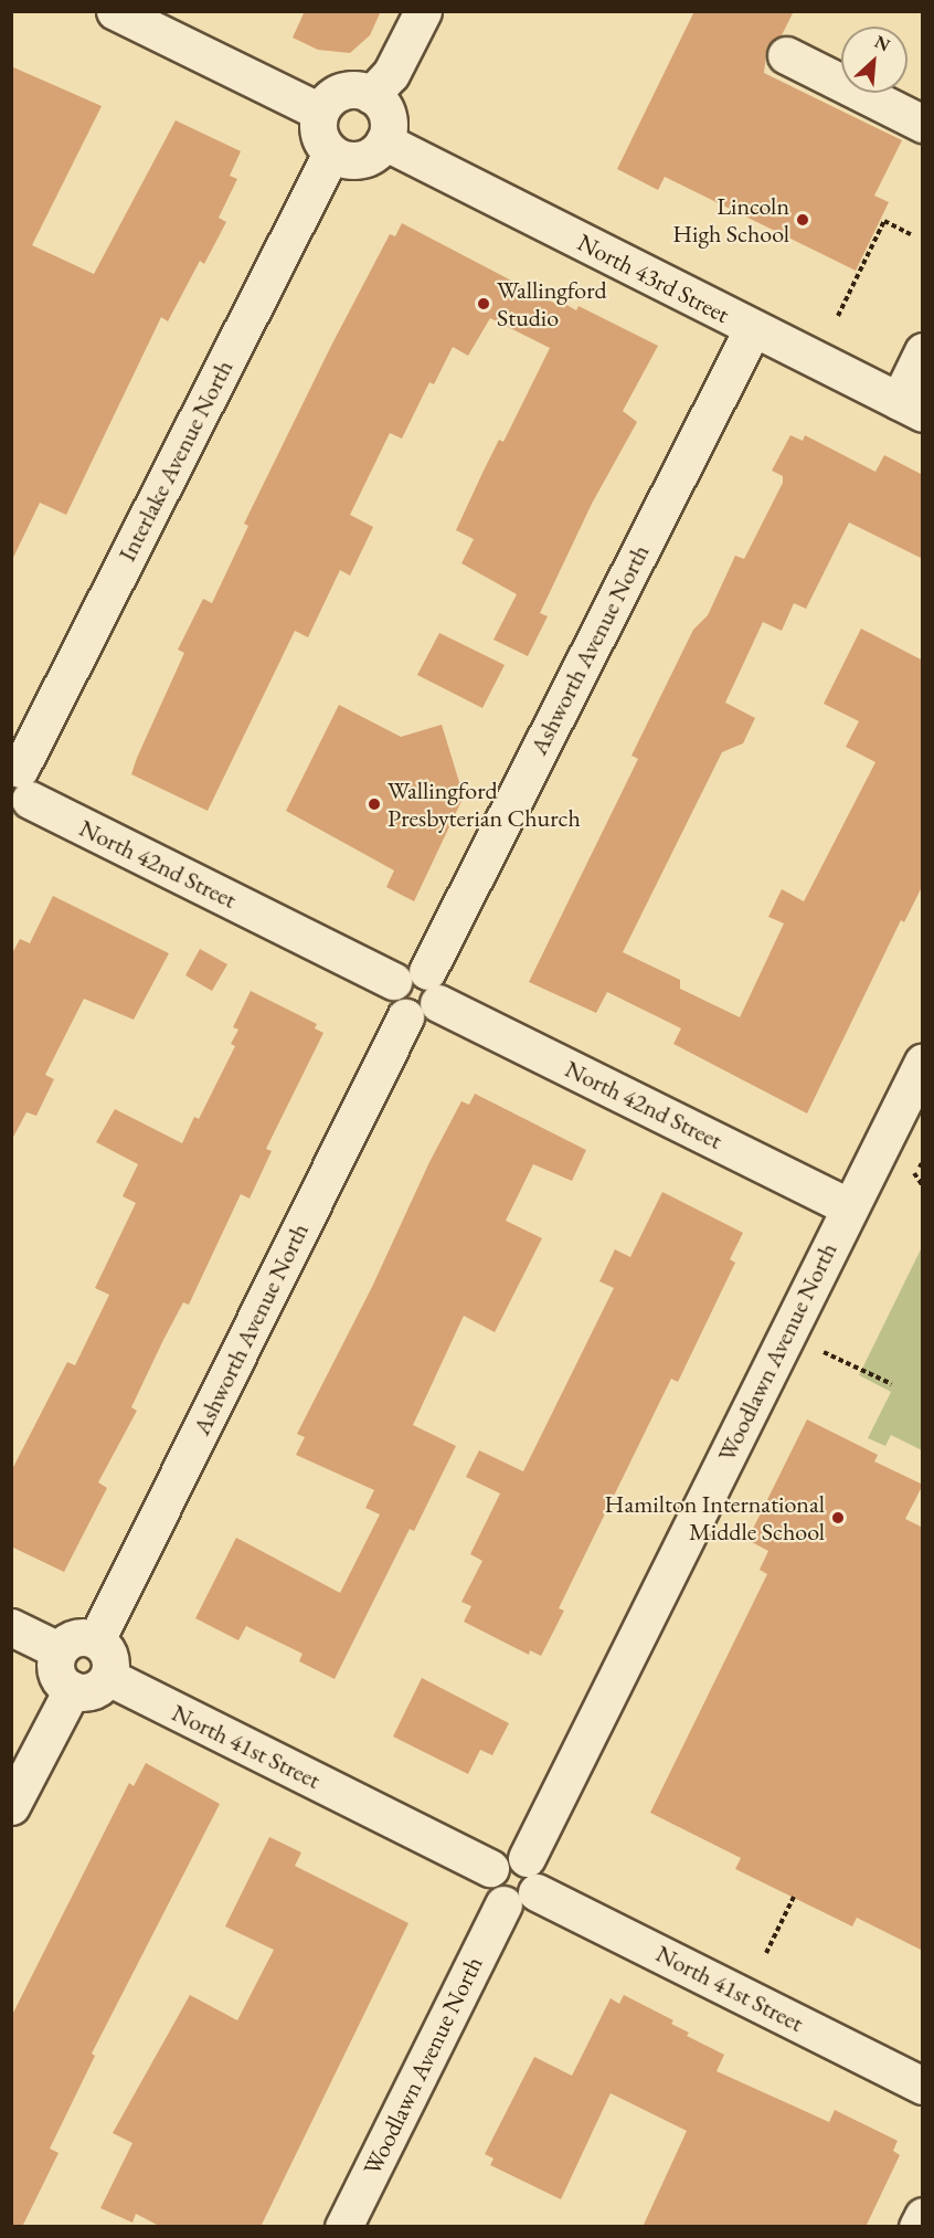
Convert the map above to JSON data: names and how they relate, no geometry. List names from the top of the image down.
{
  "streets": {
    "street": [
      "North 43rd Street",
      "Interlake Avenue North",
      "Ashworth Avenue North",
      "North 42nd Street",
      "Woodlawn Avenue North",
      "North 41st Street"
    ]
  },
  "crossings": [
    ["North 43rd Street", "Interlake Avenue North"],
    ["North 43rd Street", "Ashworth Avenue North"],
    ["Interlake Avenue North", "North 42nd Street"],
    ["Ashworth Avenue North", "North 42nd Street"],
    ["Ashworth Avenue North", "North 41st Street"],
    ["North 42nd Street", "Woodlawn Avenue North"],
    ["Woodlawn Avenue North", "North 41st Street"]
  ],
  "places": [
    "Lincoln High School",
    "Wallingford Studio",
    "Wallingford Presbyterian Church",
    "Hamilton International Middle School"
  ],
  "north": "top right"
}
